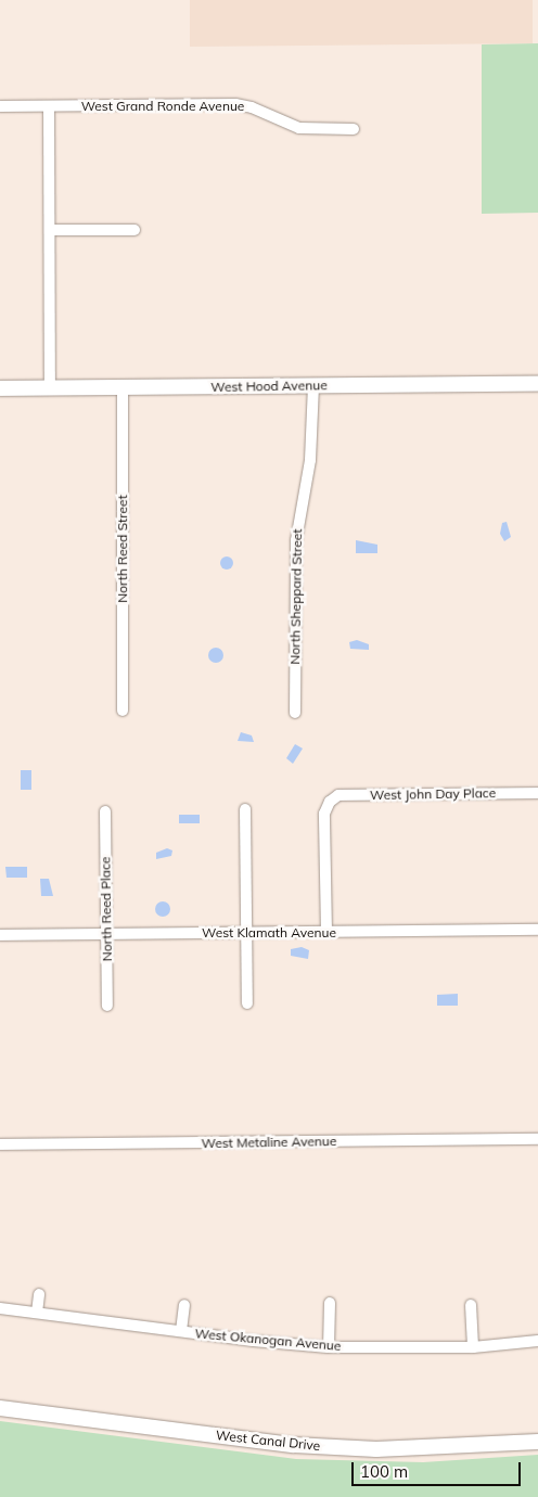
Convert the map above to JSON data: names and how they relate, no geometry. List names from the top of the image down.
{
  "streets": {
    "street": [
      "West Grand Ronde Avenue",
      "West Hood Avenue",
      "North Reed Street",
      "North Sheppard Street",
      "West John Day Place",
      "North Reed Place",
      "West Klamath Avenue",
      "West Metaline Avenue",
      "West Okanogan Avenue",
      "West Canal Drive"
    ]
  },
  "crossings": [
    ["West Hood Avenue", "North Reed Street"],
    ["West Hood Avenue", "North Sheppard Street"],
    ["West John Day Place", "West Klamath Avenue"],
    ["North Reed Place", "West Klamath Avenue"]
  ],
  "scale_bar": "100 m"
}
